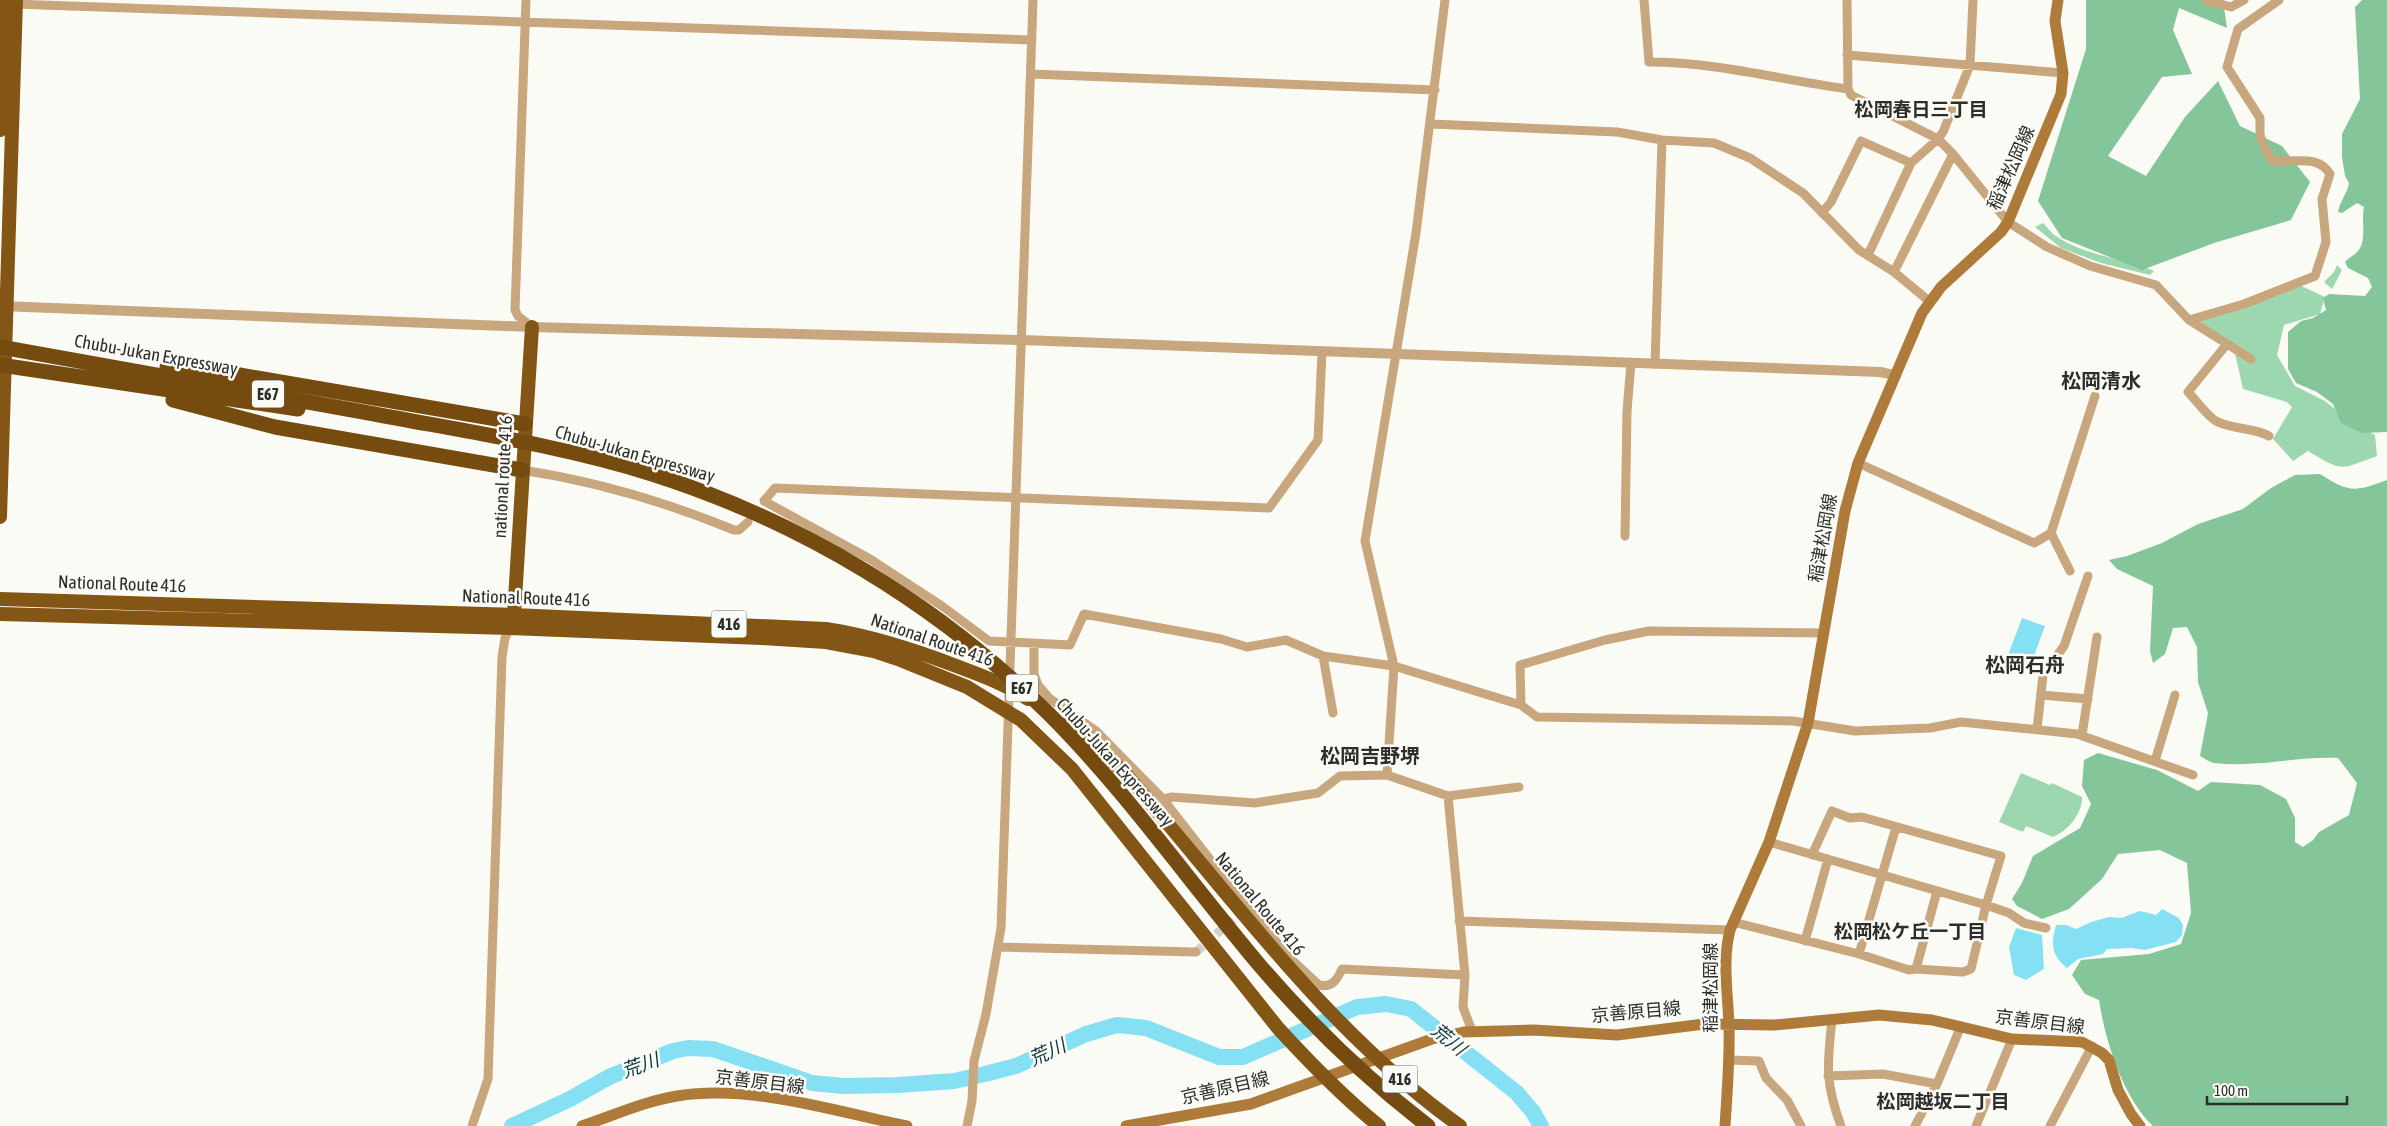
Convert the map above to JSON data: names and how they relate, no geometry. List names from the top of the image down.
{
  "streets": {
    "highway": [
      "Chubu-Jukan Expressway",
      "E67",
      "national route 416",
      "National Route 416",
      "416"
    ],
    "main road": ["稲津松岡線", "京善原目線"]
  },
  "crossings": [
    ["稲津松岡線", "京善原目線"],
    ["national route 416", "National Route 416"],
    ["National Route 416", "416"],
    ["National Route 416", "京善原目線"],
    ["416", "京善原目線"]
  ],
  "districts": [
    "松岡春日三丁目",
    "松岡清水",
    "松岡石舟",
    "松岡吉野堺",
    "松岡松ケ丘一丁目",
    "松岡越坂二丁目"
  ],
  "water": ["荒川"],
  "scale_bar": "100 m"
}
